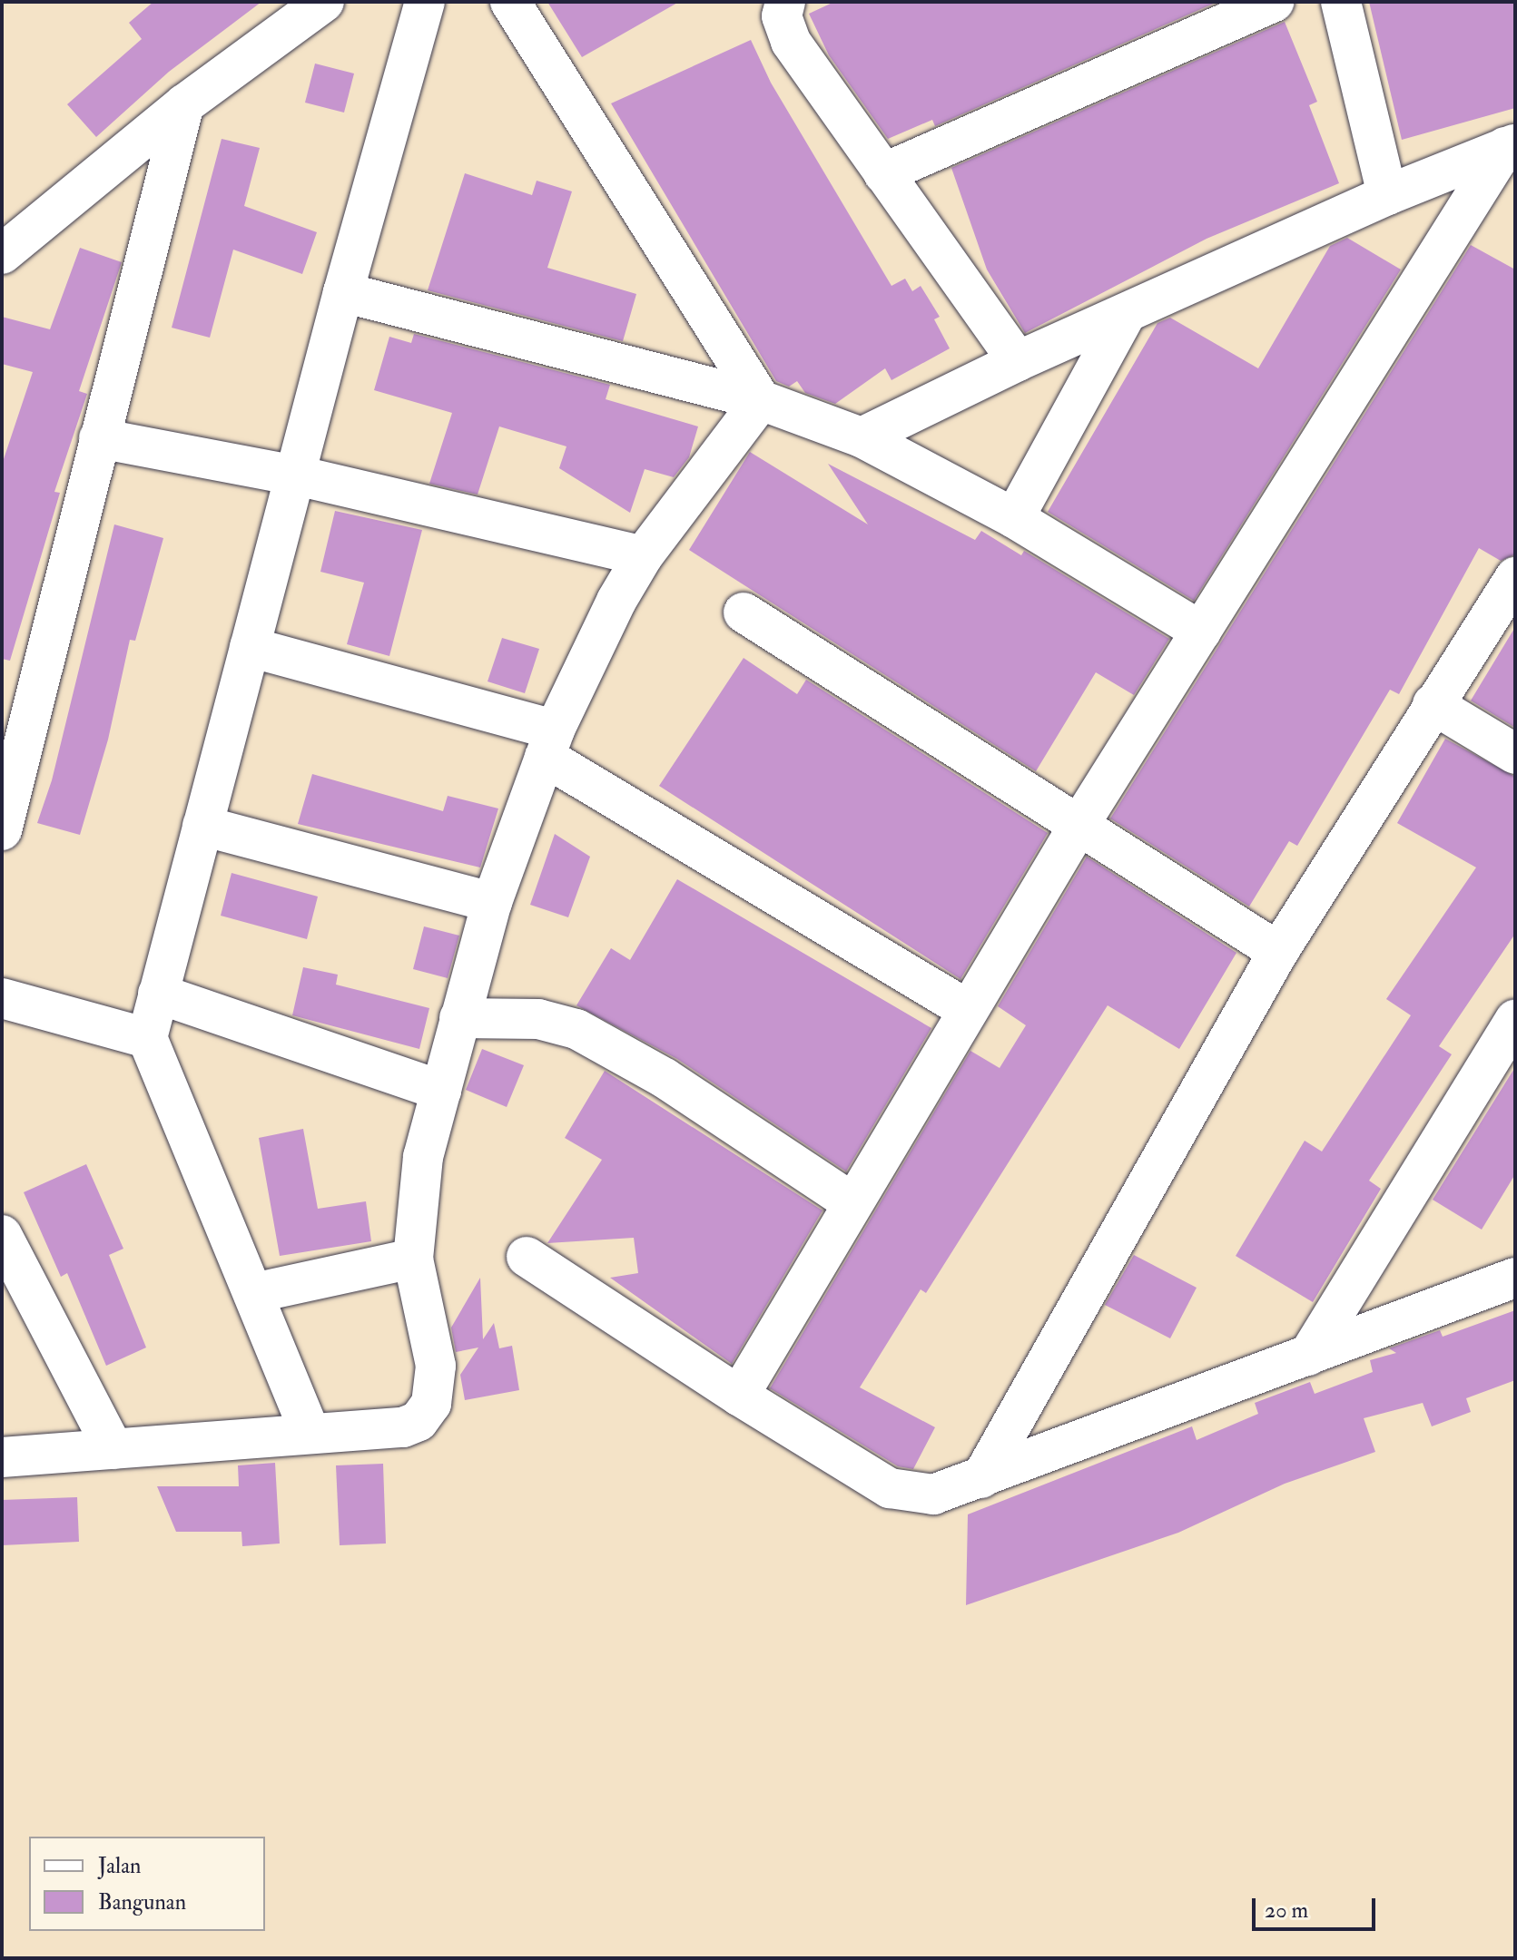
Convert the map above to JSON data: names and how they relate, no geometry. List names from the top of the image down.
{
  "legend": ["Jalan", "Bangunan"],
  "scale_bar": "20 m"
}
